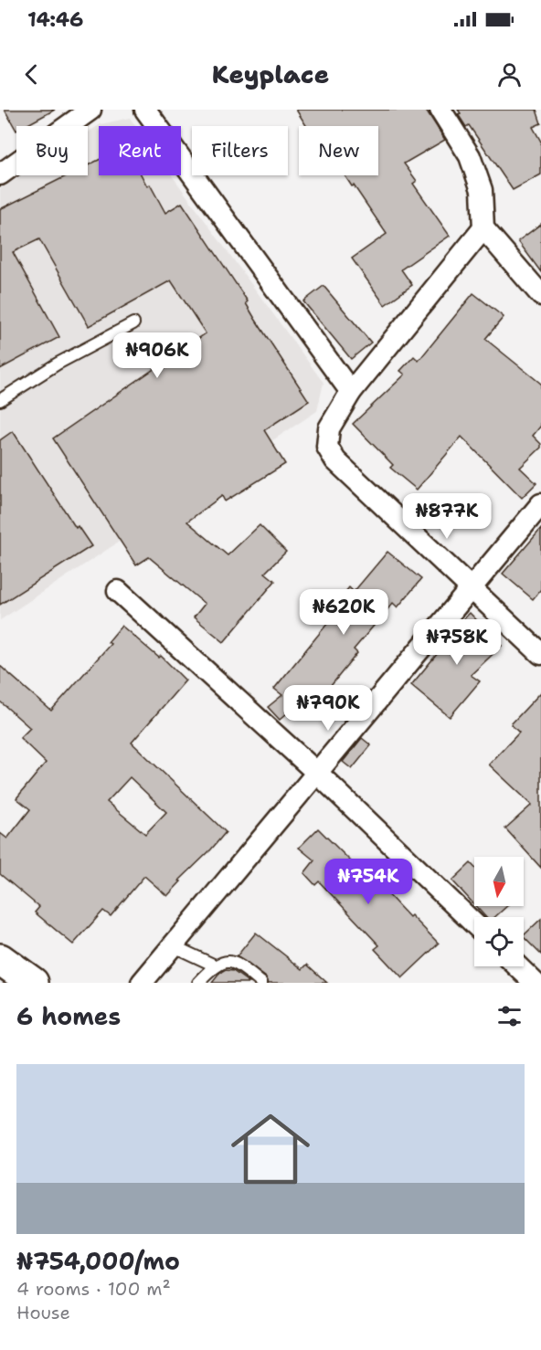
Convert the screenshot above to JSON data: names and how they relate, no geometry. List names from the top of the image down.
{
  "north": "bottom",
  "page": {
    "status": "14:46",
    "header": "Keyplace",
    "chip": [
      "Buy",
      "Rent",
      "Filters",
      "New"
    ],
    "price": [
      "₦906K",
      "₦877K",
      "₦620K",
      "₦758K",
      "₦790K",
      "₦754K"
    ],
    "heading": "6 homes",
    "list": [
      {
        "name": "₦754,000/mo",
        "note": "4 rooms · 100 m² · House"
      }
    ]
  }
}
